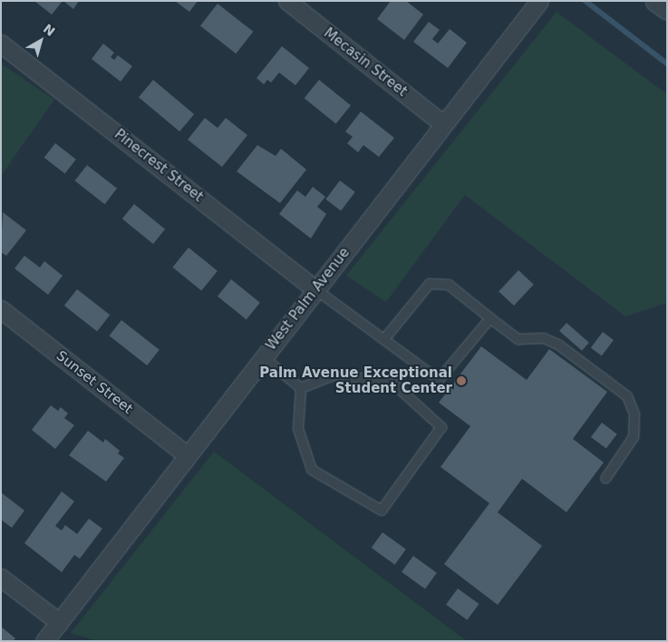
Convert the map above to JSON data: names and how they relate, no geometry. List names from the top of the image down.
{
  "streets": {
    "street": [
      "Mecasin Street",
      "Pinecrest Street",
      "West Palm Avenue",
      "Sunset Street"
    ]
  },
  "crossings": [
    ["Mecasin Street", "West Palm Avenue"],
    ["Pinecrest Street", "West Palm Avenue"],
    ["West Palm Avenue", "Sunset Street"]
  ],
  "places": ["Palm Avenue Exceptional Student Center"],
  "north": "top right"
}
